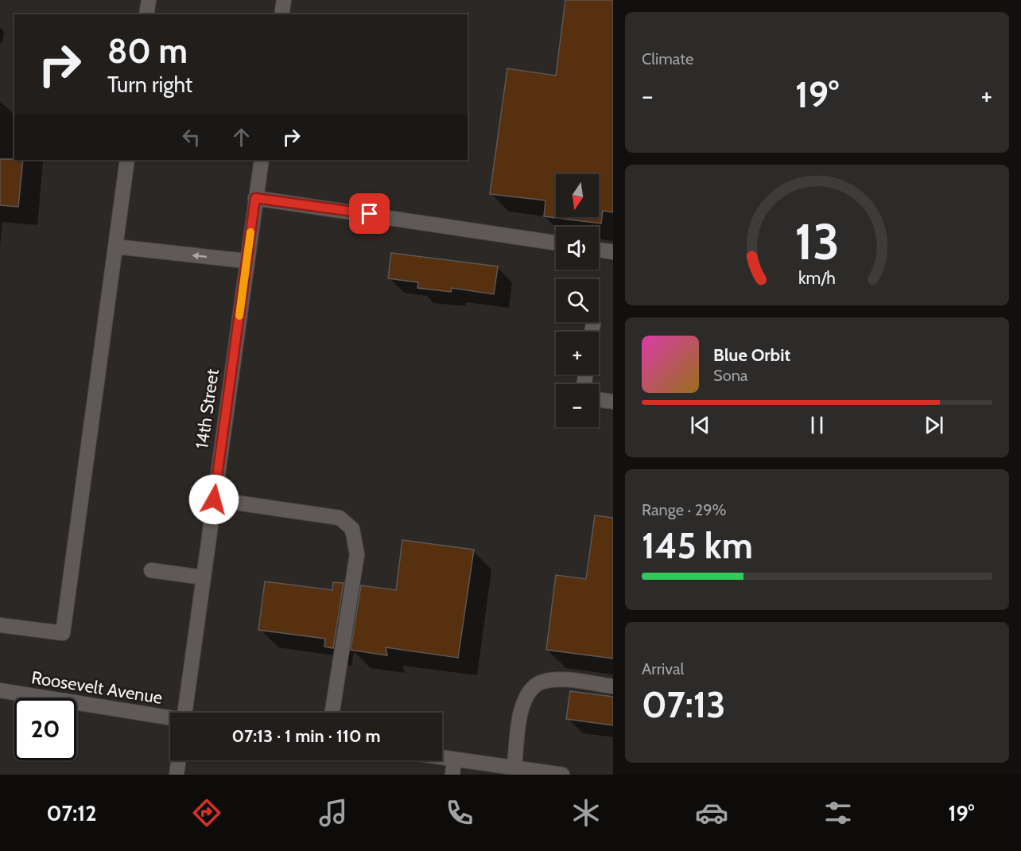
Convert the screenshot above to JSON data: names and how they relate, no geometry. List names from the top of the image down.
{
  "streets": {
    "street": ["14th Street", "Roosevelt Avenue"]
  },
  "north": "bottom",
  "page": {
    "tile": [
      "Climate",
      ["Range · 29%", "145 km"],
      ["Arrival", "07:13"]
    ],
    "turn": ["80 m", "Turn right"],
    "heat": ["−", "19°", "+"],
    "map_buttons": ["+", "−"],
    "song": ["Blue Orbit", "Sona"],
    "limit": "20",
    "trip": "07:13 · 1 min · 110 m",
    "tabs": ["07:12", "19°"],
    "gauge": ["13", "km/h"]
  }
}
